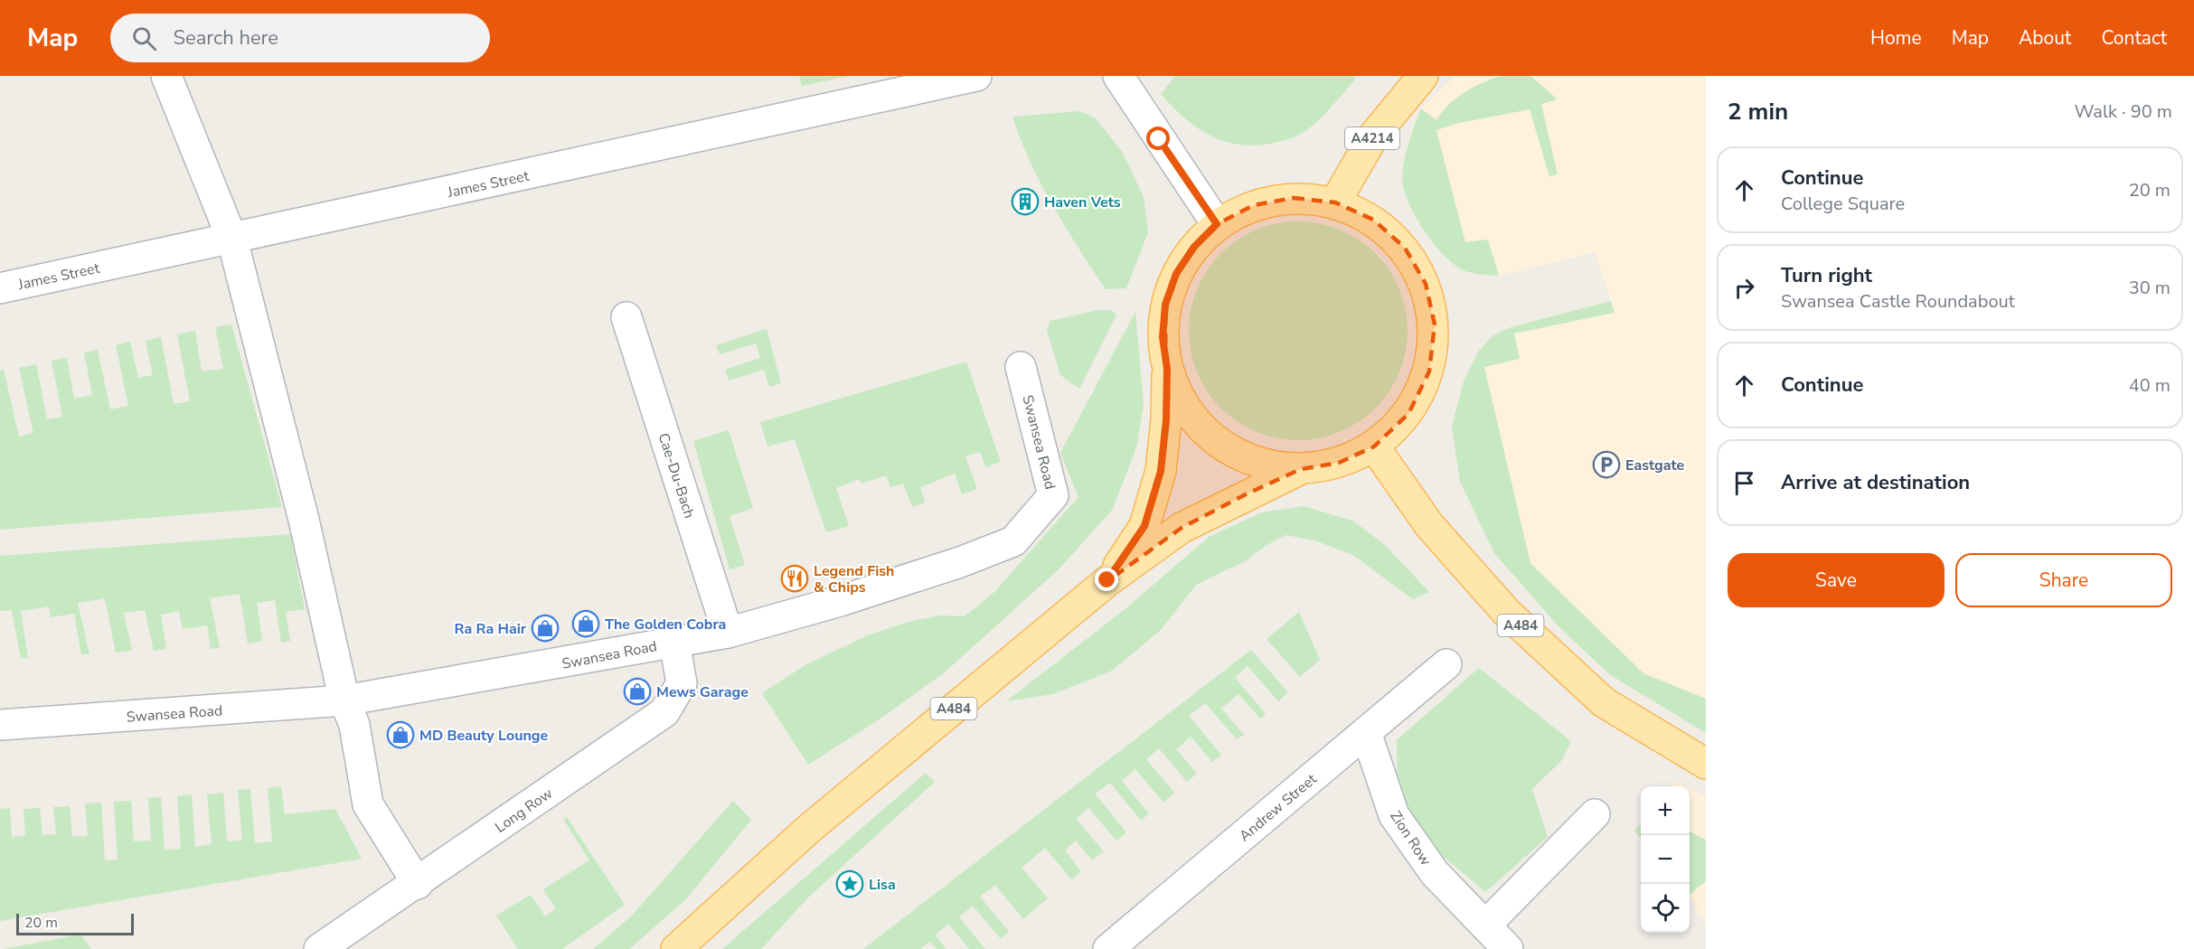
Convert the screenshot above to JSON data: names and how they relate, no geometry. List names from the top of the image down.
{
  "streets": {
    "main road": ["A4214", "A484"],
    "street": [
      "James Street",
      "Swansea Road",
      "Cae-Du-Bach",
      "Andrew Street",
      "Long Row",
      "Zion Row"
    ]
  },
  "crossings": [
    ["A4214", "A484"],
    ["Swansea Road", "Cae-Du-Bach"],
    ["Swansea Road", "Long Row"],
    ["Andrew Street", "Zion Row"]
  ],
  "places": {
    "building": ["Haven Vets"],
    "parking": ["Eastgate"],
    "restaurant": ["Legend Fish & Chips"],
    "shop": [
      "The Golden Cobra",
      "Ra Ra Hair",
      "Mews Garage",
      "MD Beauty Lounge"
    ],
    "place": ["Lisa"]
  },
  "scale_bar": "20 m",
  "page": {
    "header": "Map",
    "search": "Search here",
    "nav": [
      "Home",
      "Map",
      "About",
      "Contact"
    ],
    "heading": ["2 min", "Walk · 90 m"],
    "list": [
      ["Continue", "College Square", "20 m"],
      ["Turn right", "Swansea Castle Roundabout", "30 m"],
      ["Continue", "40 m"],
      "Arrive at destination"
    ],
    "buttons": ["Save", "Share"],
    "map_buttons": ["+", "−"],
    "scale": "20 m"
  }
}
